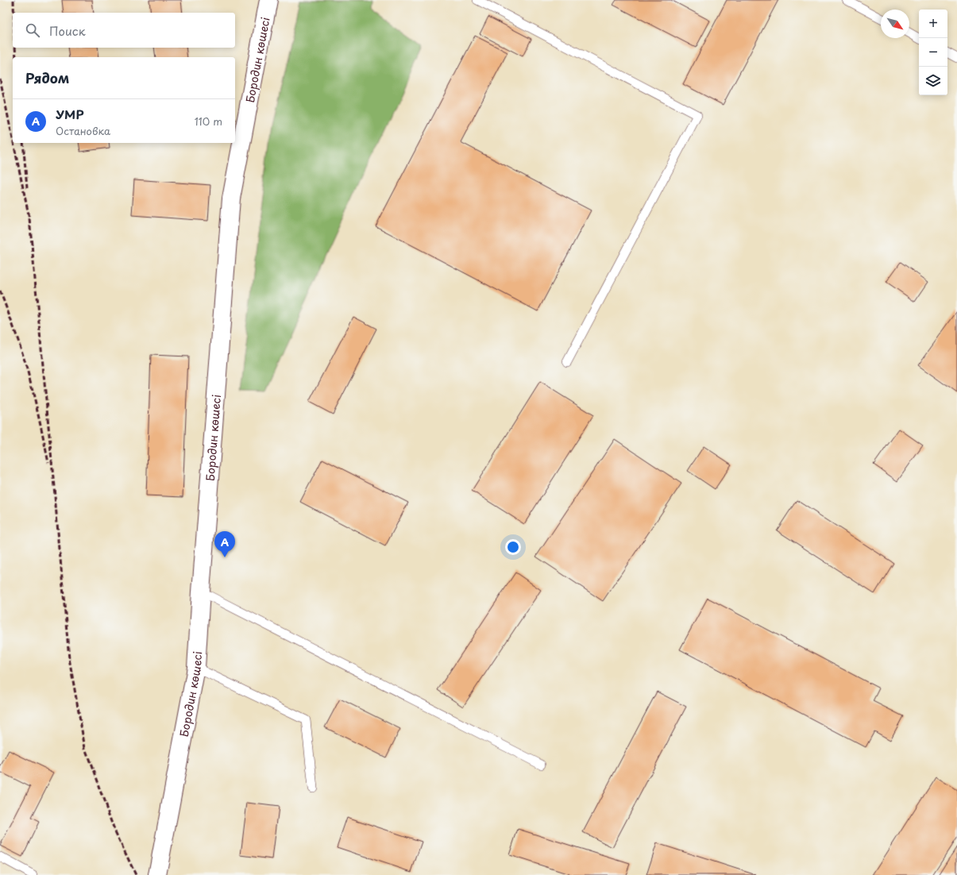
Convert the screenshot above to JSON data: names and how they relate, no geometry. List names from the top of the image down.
{
  "streets": {
    "street": ["Бородин көшесі"]
  },
  "north": "bottom right",
  "page": {
    "map_buttons": ["+", "−"],
    "search": "Поиск",
    "heading": "Рядом",
    "list": [
      {
        "mark": "A",
        "name": "УМР",
        "note": "Остановка",
        "value": "110 m"
      }
    ],
    "pins": "A"
  }
}
